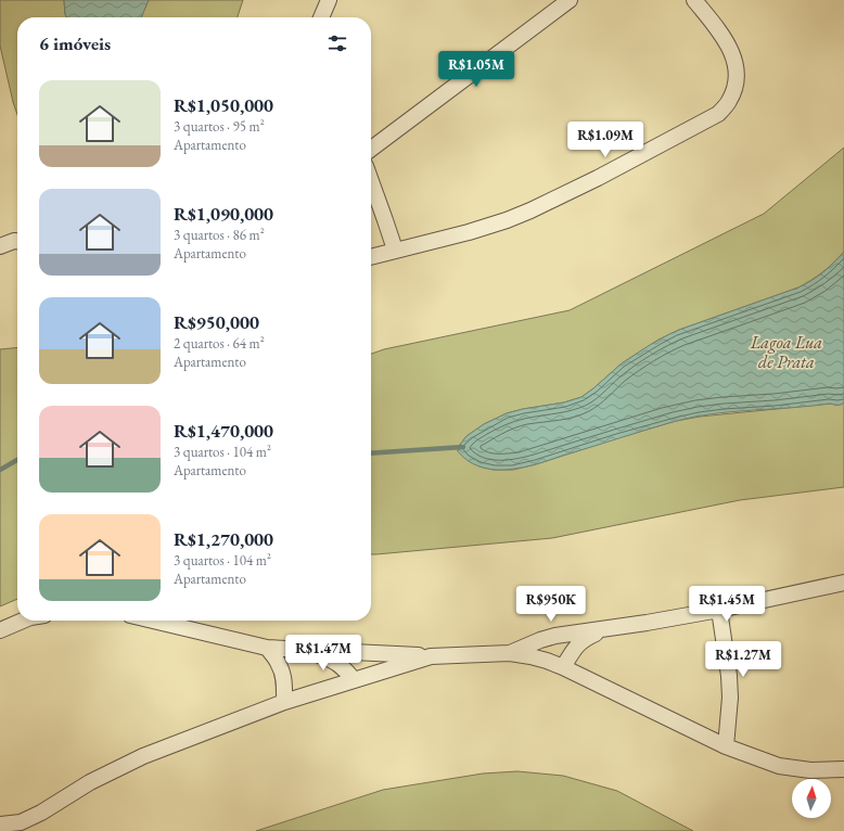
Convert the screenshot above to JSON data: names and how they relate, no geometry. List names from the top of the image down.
{
  "water": ["Lagoa Lua de Prata"],
  "north": "top",
  "page": {
    "heading": "6 imóveis",
    "price": [
      "R$1.05M",
      "R$1.09M",
      "R$950K",
      "R$1.45M",
      "R$1.47M",
      "R$1.27M"
    ],
    "list": [
      {
        "name": "R$1,050,000",
        "note": "3 quartos · 95 m² · Apartamento"
      },
      {
        "name": "R$1,090,000",
        "note": "3 quartos · 86 m² · Apartamento"
      },
      {
        "name": "R$950,000",
        "note": "2 quartos · 64 m² · Apartamento"
      },
      {
        "name": "R$1,470,000",
        "note": "3 quartos · 104 m² · Apartamento"
      },
      {
        "name": "R$1,270,000",
        "note": "3 quartos · 104 m² · Apartamento"
      }
    ]
  }
}
